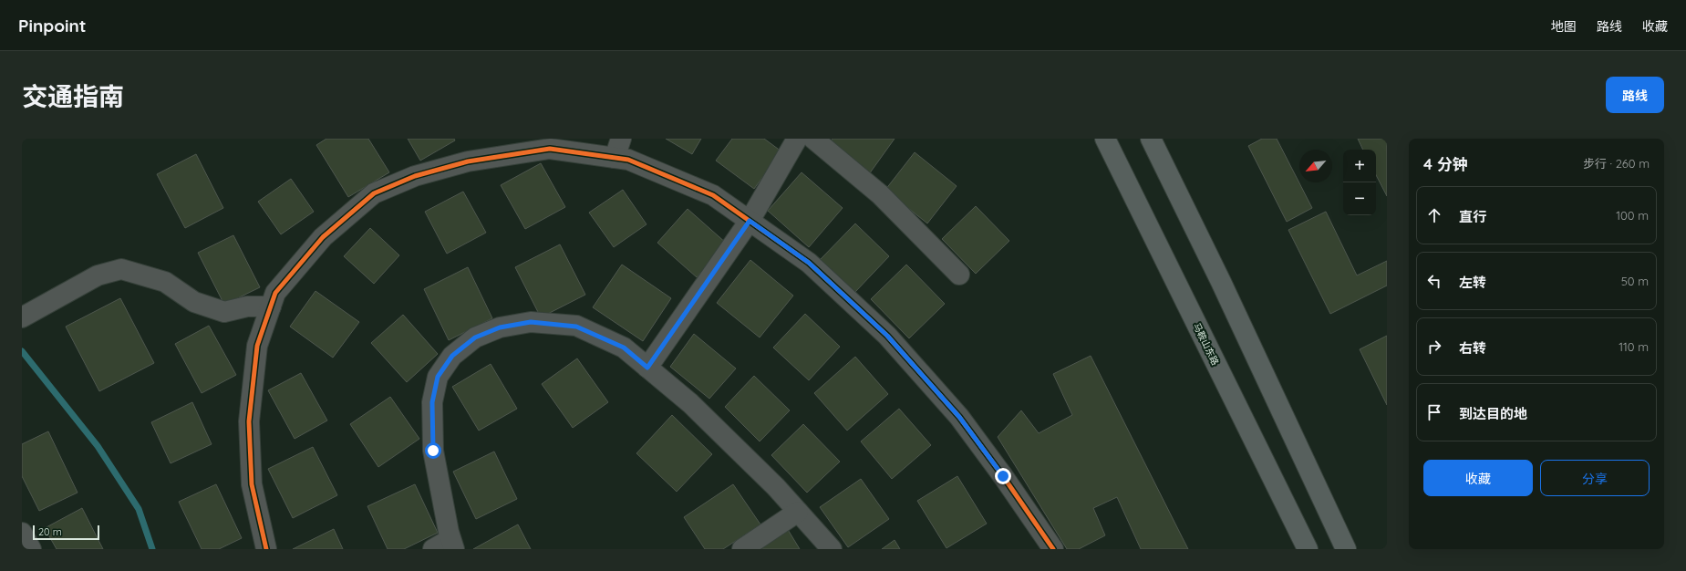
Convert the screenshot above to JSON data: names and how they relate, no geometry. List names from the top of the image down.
{
  "streets": {
    "main road": ["马鞍山东路"]
  },
  "scale_bar": "20 m",
  "north": "bottom left",
  "page": {
    "header": "Pinpoint",
    "nav": ["地图", "路线", "收藏"],
    "title": "交通指南",
    "buttons": [
      "路线",
      ["收藏", "分享"]
    ],
    "heading": ["4 分钟", "步行 · 260 m"],
    "map_buttons": ["+", "−"],
    "list": [
      ["直行", "100 m"],
      ["左转", "50 m"],
      ["右转", "110 m"],
      "到达目的地"
    ],
    "scale": "20 m"
  }
}
